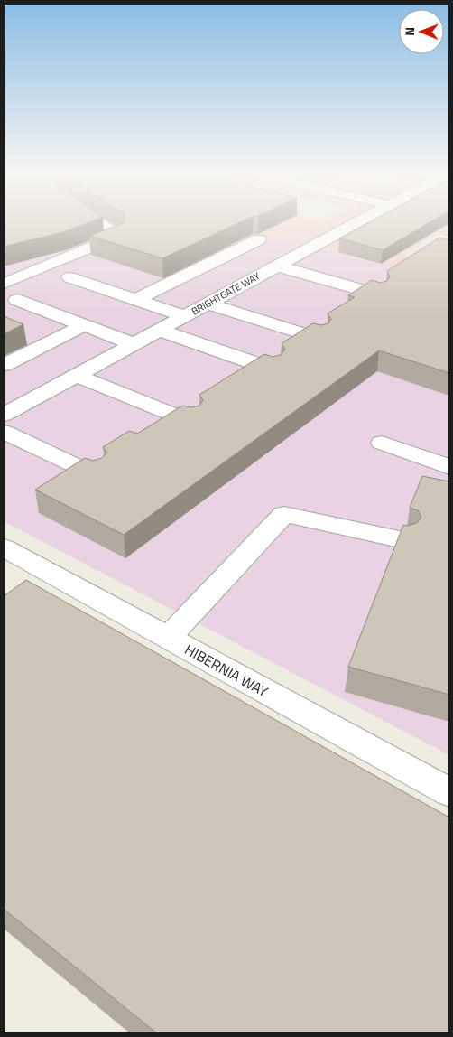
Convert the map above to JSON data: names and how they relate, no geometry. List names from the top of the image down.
{
  "streets": {
    "street": ["BRIGHTGATE WAY", "HIBERNIA WAY"]
  },
  "north": "left"
}
